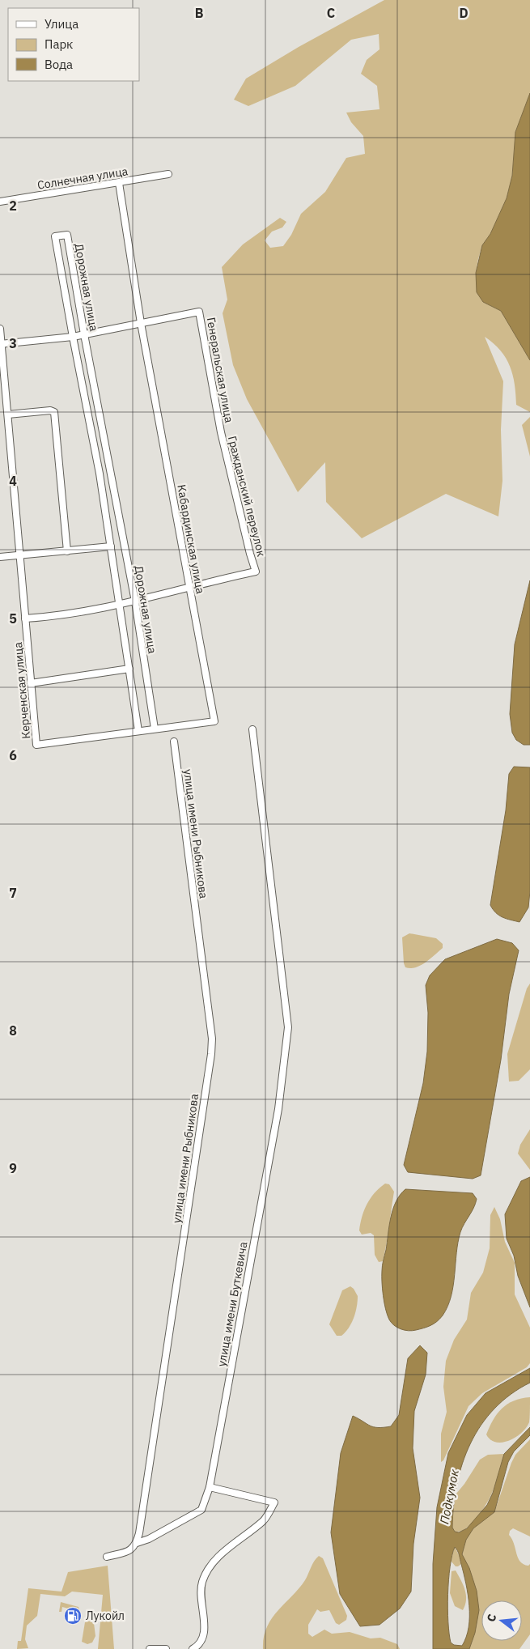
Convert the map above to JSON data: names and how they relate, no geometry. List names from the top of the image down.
{
  "streets": {
    "street": [
      "Солнечная улица",
      "Дорожная улица",
      "Генеральская улица",
      "Гражданский переулок",
      "Кабардинская улица",
      "Керченская улица",
      "улица имени Рыбникова",
      "улица имени Буткевича"
    ]
  },
  "crossings": [
    ["Солнечная улица", "Кабардинская улица"],
    ["Дорожная улица", "Гражданский переулок"],
    ["Дорожная улица", "Кабардинская улица"],
    ["Генеральская улица", "Гражданский переулок"],
    ["Генеральская улица", "Кабардинская улица"],
    ["Гражданский переулок", "Кабардинская улица"],
    ["Гражданский переулок", "Керченская улица"],
    ["Кабардинская улица", "Керченская улица"],
    ["улица имени Рыбникова", "улица имени Буткевича"]
  ],
  "water": ["Подкумок"],
  "places": {
    "fuel station": ["Лукойл"]
  },
  "legend": ["Улица", "Парк", "Вода"],
  "north": "left",
  "grid": {
    "columns": ["B", "C", "D"],
    "rows": [
      "2",
      "3",
      "4",
      "5",
      "6",
      "7",
      "8",
      "9"
    ]
  }
}
